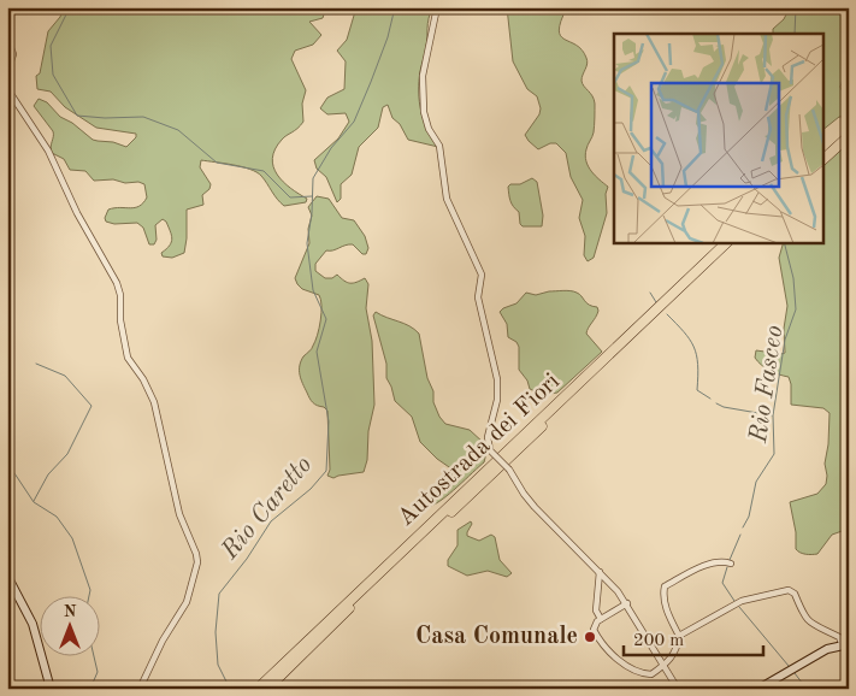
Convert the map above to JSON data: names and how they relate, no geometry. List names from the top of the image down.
{
  "streets": {
    "highway": ["Autostrada dei Fiori"]
  },
  "water": ["Rio Fasceo", "Rio Caretto"],
  "places": ["Casa Comunale"],
  "scale_bar": "200 m",
  "north": "top"
}
